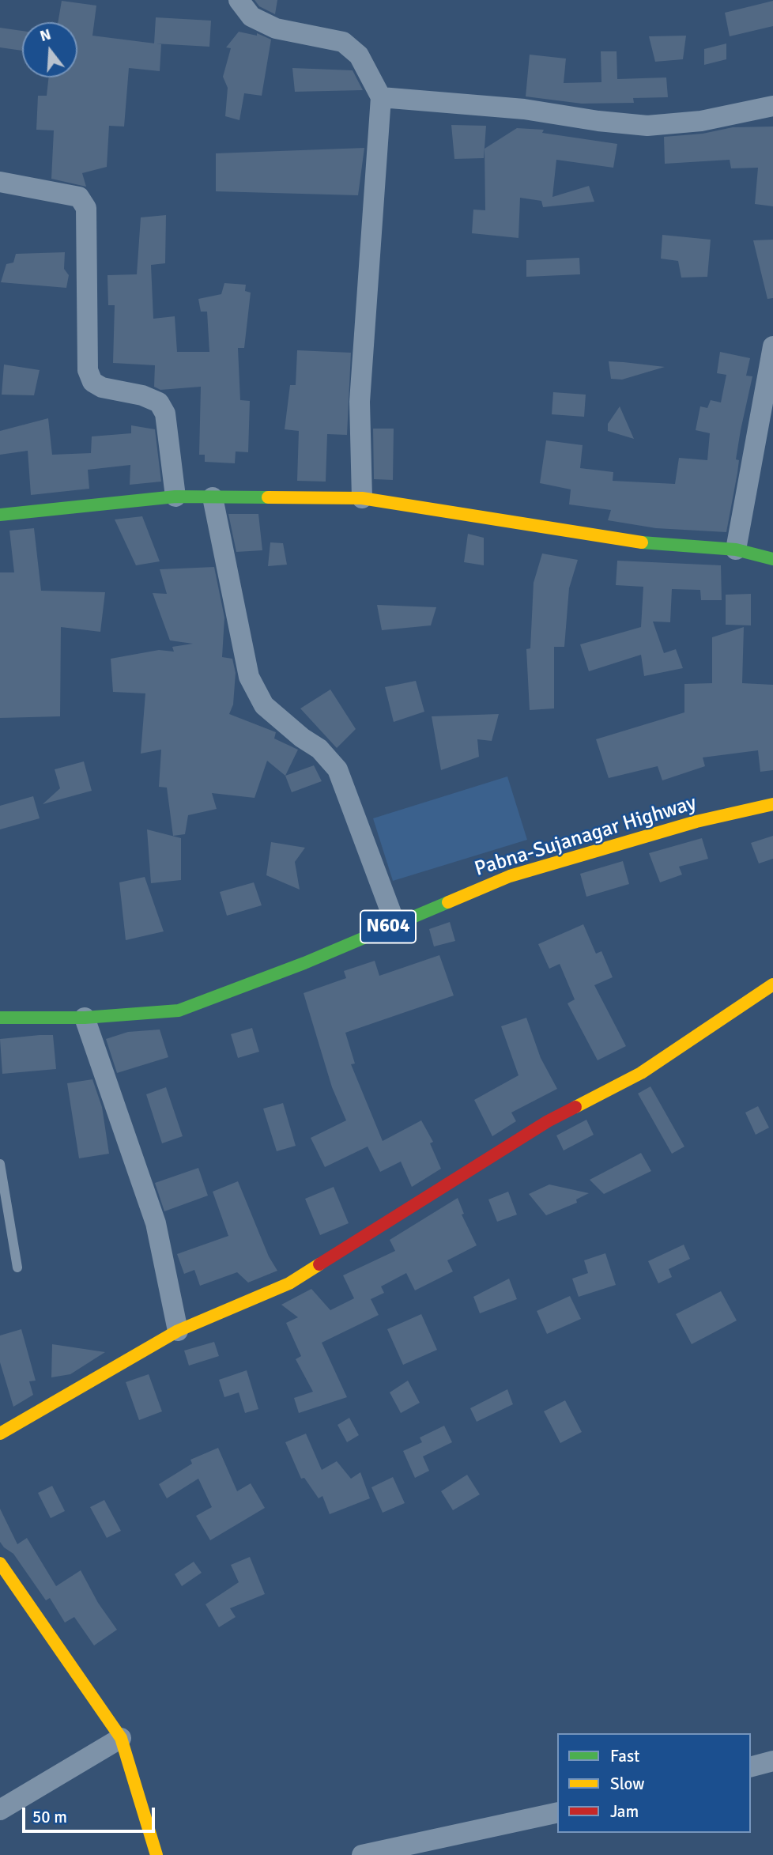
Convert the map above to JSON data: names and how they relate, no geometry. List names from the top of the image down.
{
  "streets": {
    "main road": ["Pabna-Sujanagar Highway", "N604"]
  },
  "legend": ["Fast", "Slow", "Jam"],
  "scale_bar": "50 m",
  "north": "top"
}
